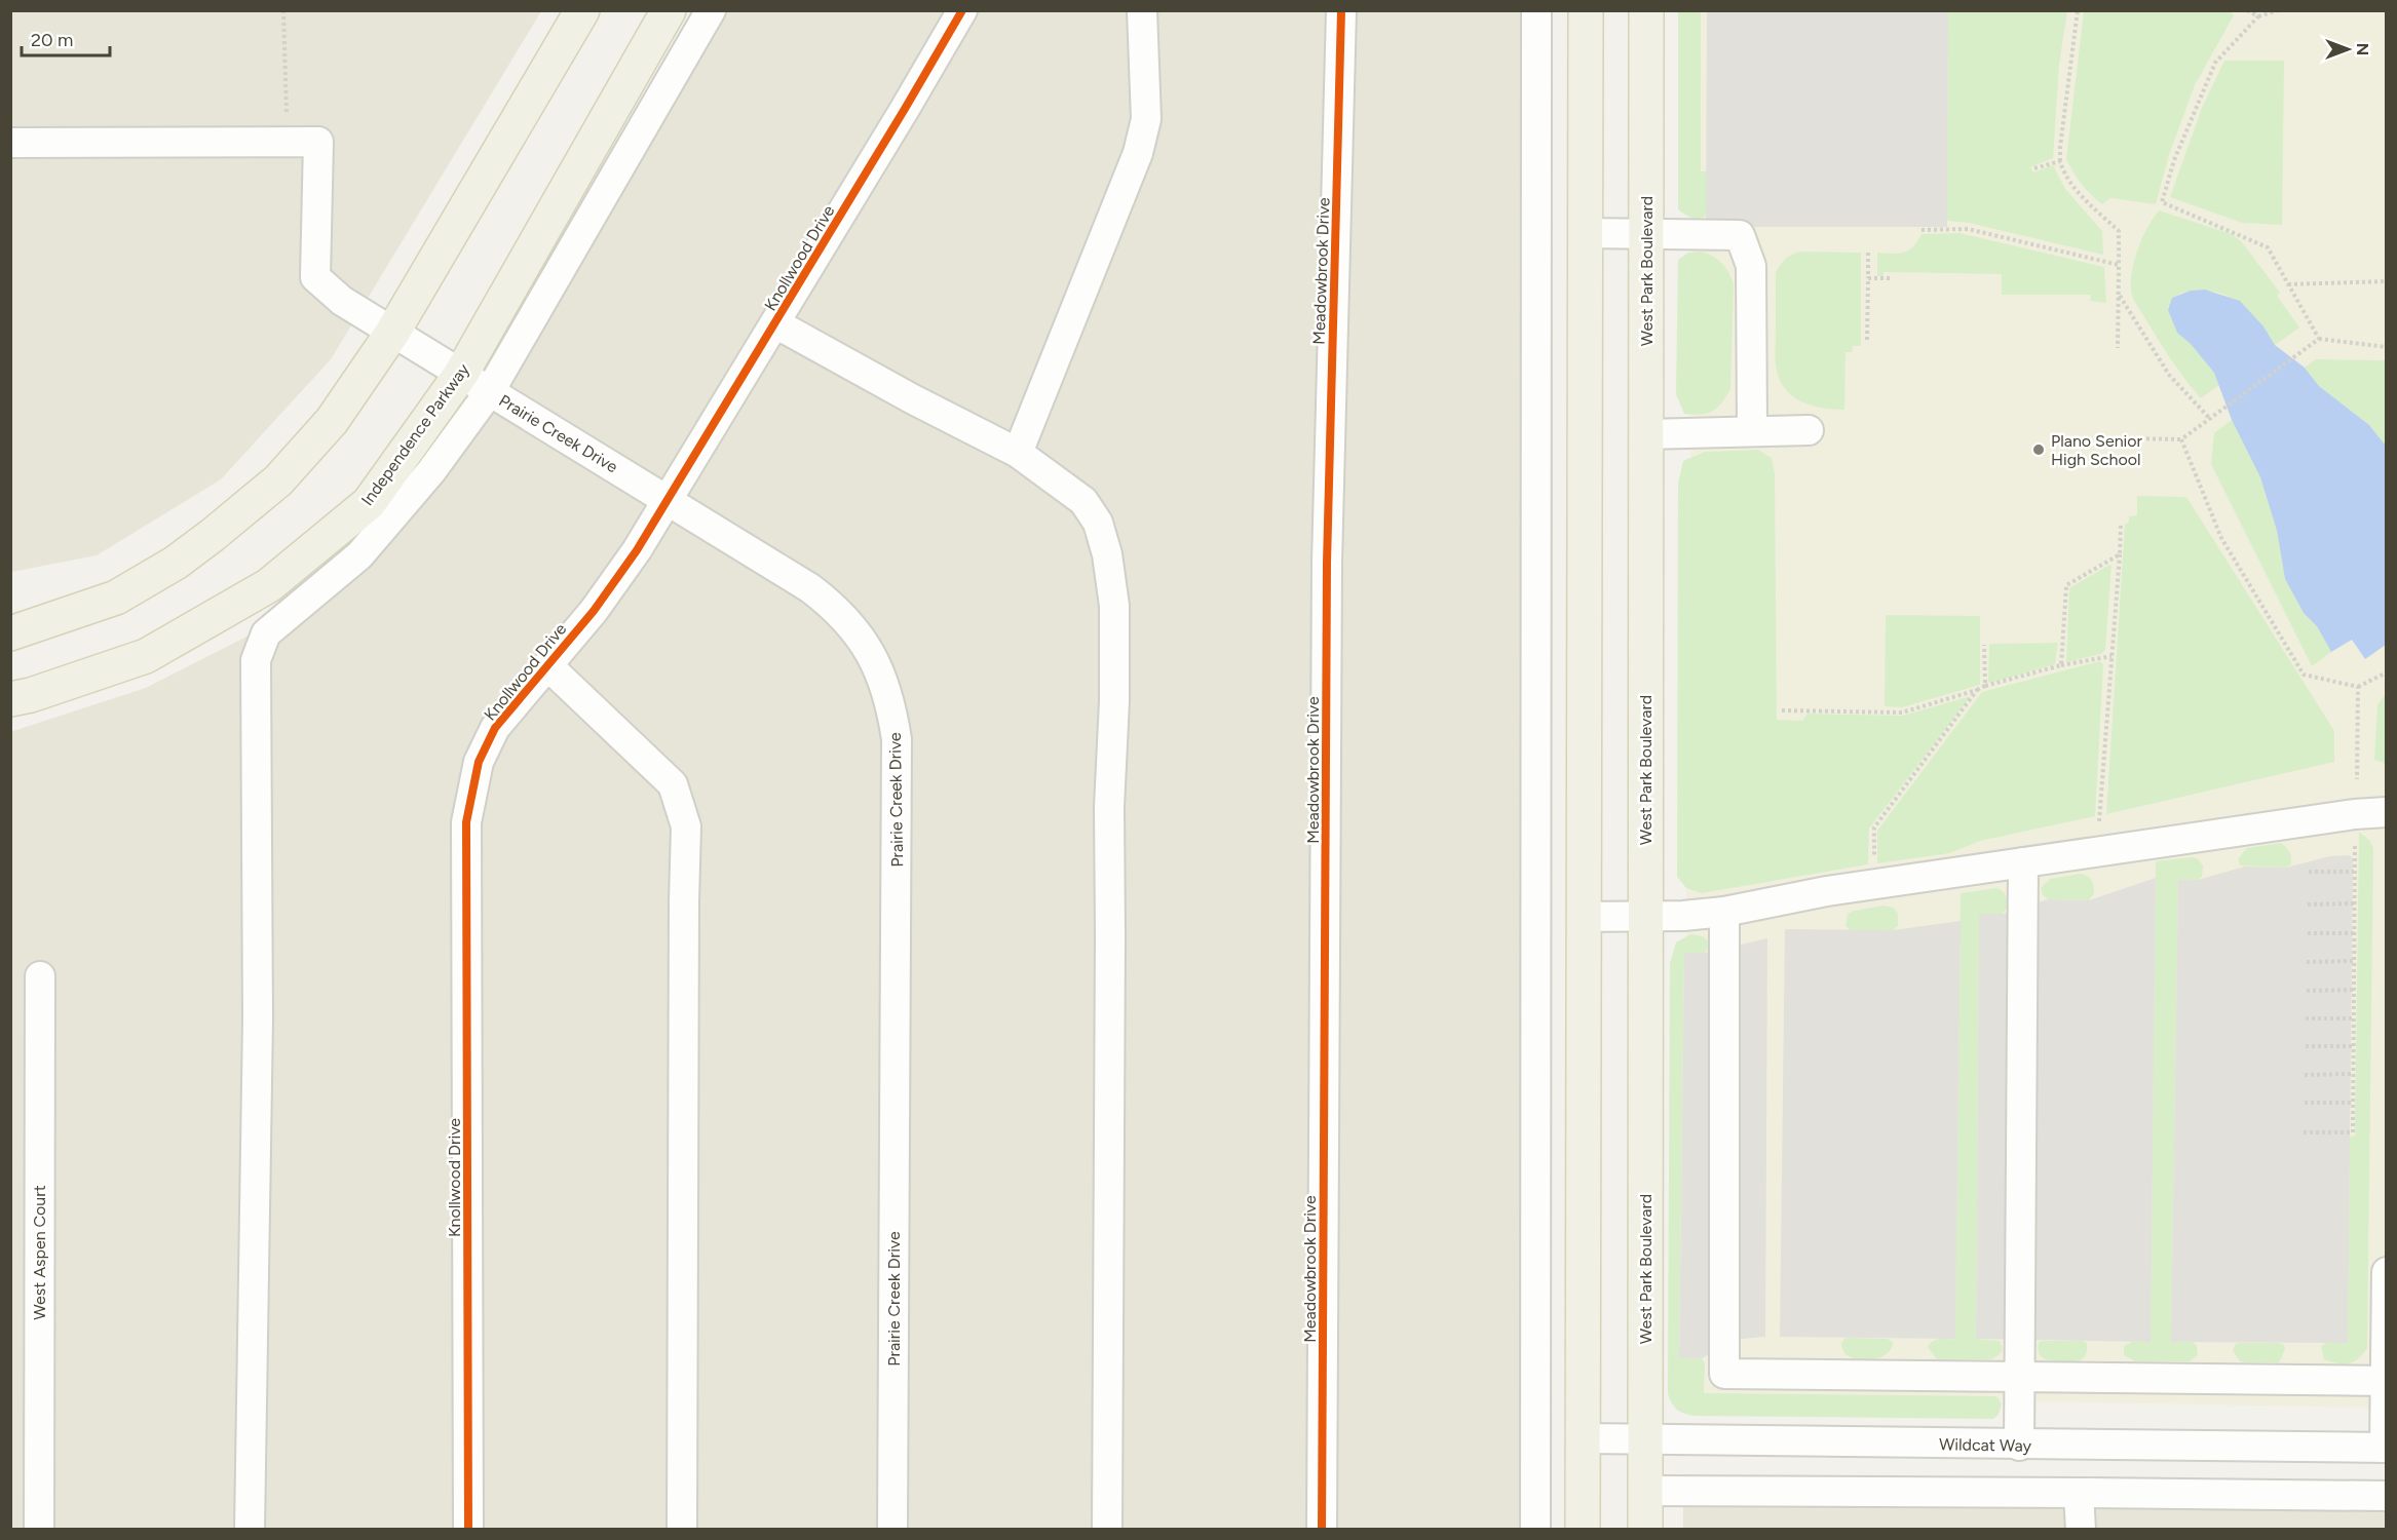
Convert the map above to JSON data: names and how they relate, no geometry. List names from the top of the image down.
{
  "streets": {
    "main road": ["West Park Boulevard", "Independence Parkway"],
    "street": [
      "Knollwood Drive",
      "Meadowbrook Drive",
      "Prairie Creek Drive",
      "West Aspen Court",
      "Wildcat Way"
    ]
  },
  "crossings": [
    ["Knollwood Drive", "Prairie Creek Drive"],
    ["West Park Boulevard", "Wildcat Way"],
    ["Prairie Creek Drive", "Independence Parkway"]
  ],
  "places": ["Plano Senior High School"],
  "scale_bar": "20 m",
  "north": "right"
}
